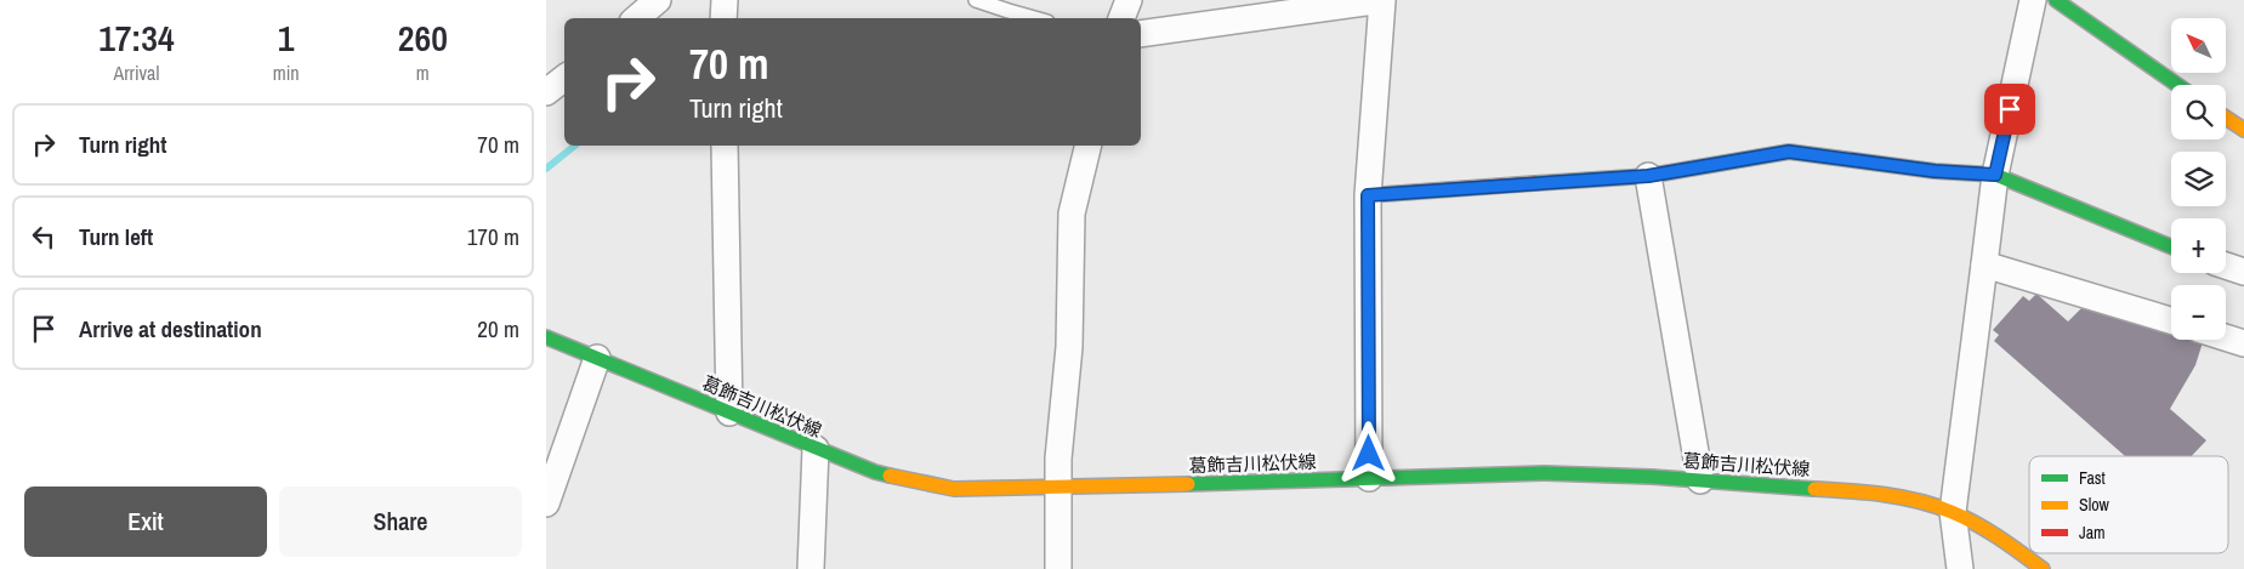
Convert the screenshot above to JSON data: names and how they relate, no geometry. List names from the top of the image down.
{
  "streets": {
    "main road": ["葛飾吉川松伏線"]
  },
  "legend": ["Fast", "Slow", "Jam"],
  "north": "top left",
  "page": {
    "eta": [
      "17:34",
      "Arrival",
      "1",
      "min",
      "260",
      "m"
    ],
    "map_buttons": ["+", "−"],
    "turn": ["70 m", "Turn right"],
    "list": [
      {
        "name": "Turn right",
        "value": "70 m"
      },
      {
        "name": "Turn left",
        "value": "170 m"
      },
      {
        "name": "Arrive at destination",
        "value": "20 m"
      }
    ],
    "buttons": ["Exit", "Share"]
  }
}
